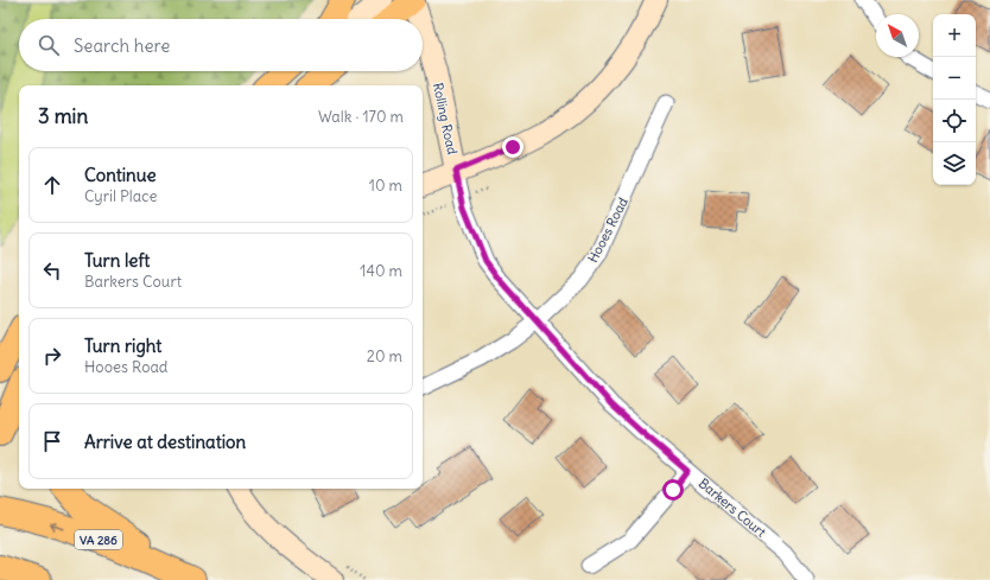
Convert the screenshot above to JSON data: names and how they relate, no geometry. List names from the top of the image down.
{
  "streets": {
    "highway": ["VA 286"],
    "main road": ["Rolling Road"],
    "street": ["Hooes Road", "Barkers Court"]
  },
  "crossings": [
    ["Rolling Road", "Barkers Court"],
    ["Hooes Road", "Barkers Court"]
  ],
  "north": "top left",
  "page": {
    "map_buttons": ["+", "−"],
    "search": "Search here",
    "heading": ["3 min", "Walk · 170 m"],
    "list": [
      ["Continue", "Cyril Place", "10 m"],
      ["Turn left", "Barkers Court", "140 m"],
      ["Turn right", "Hooes Road", "20 m"],
      "Arrive at destination"
    ]
  }
}
